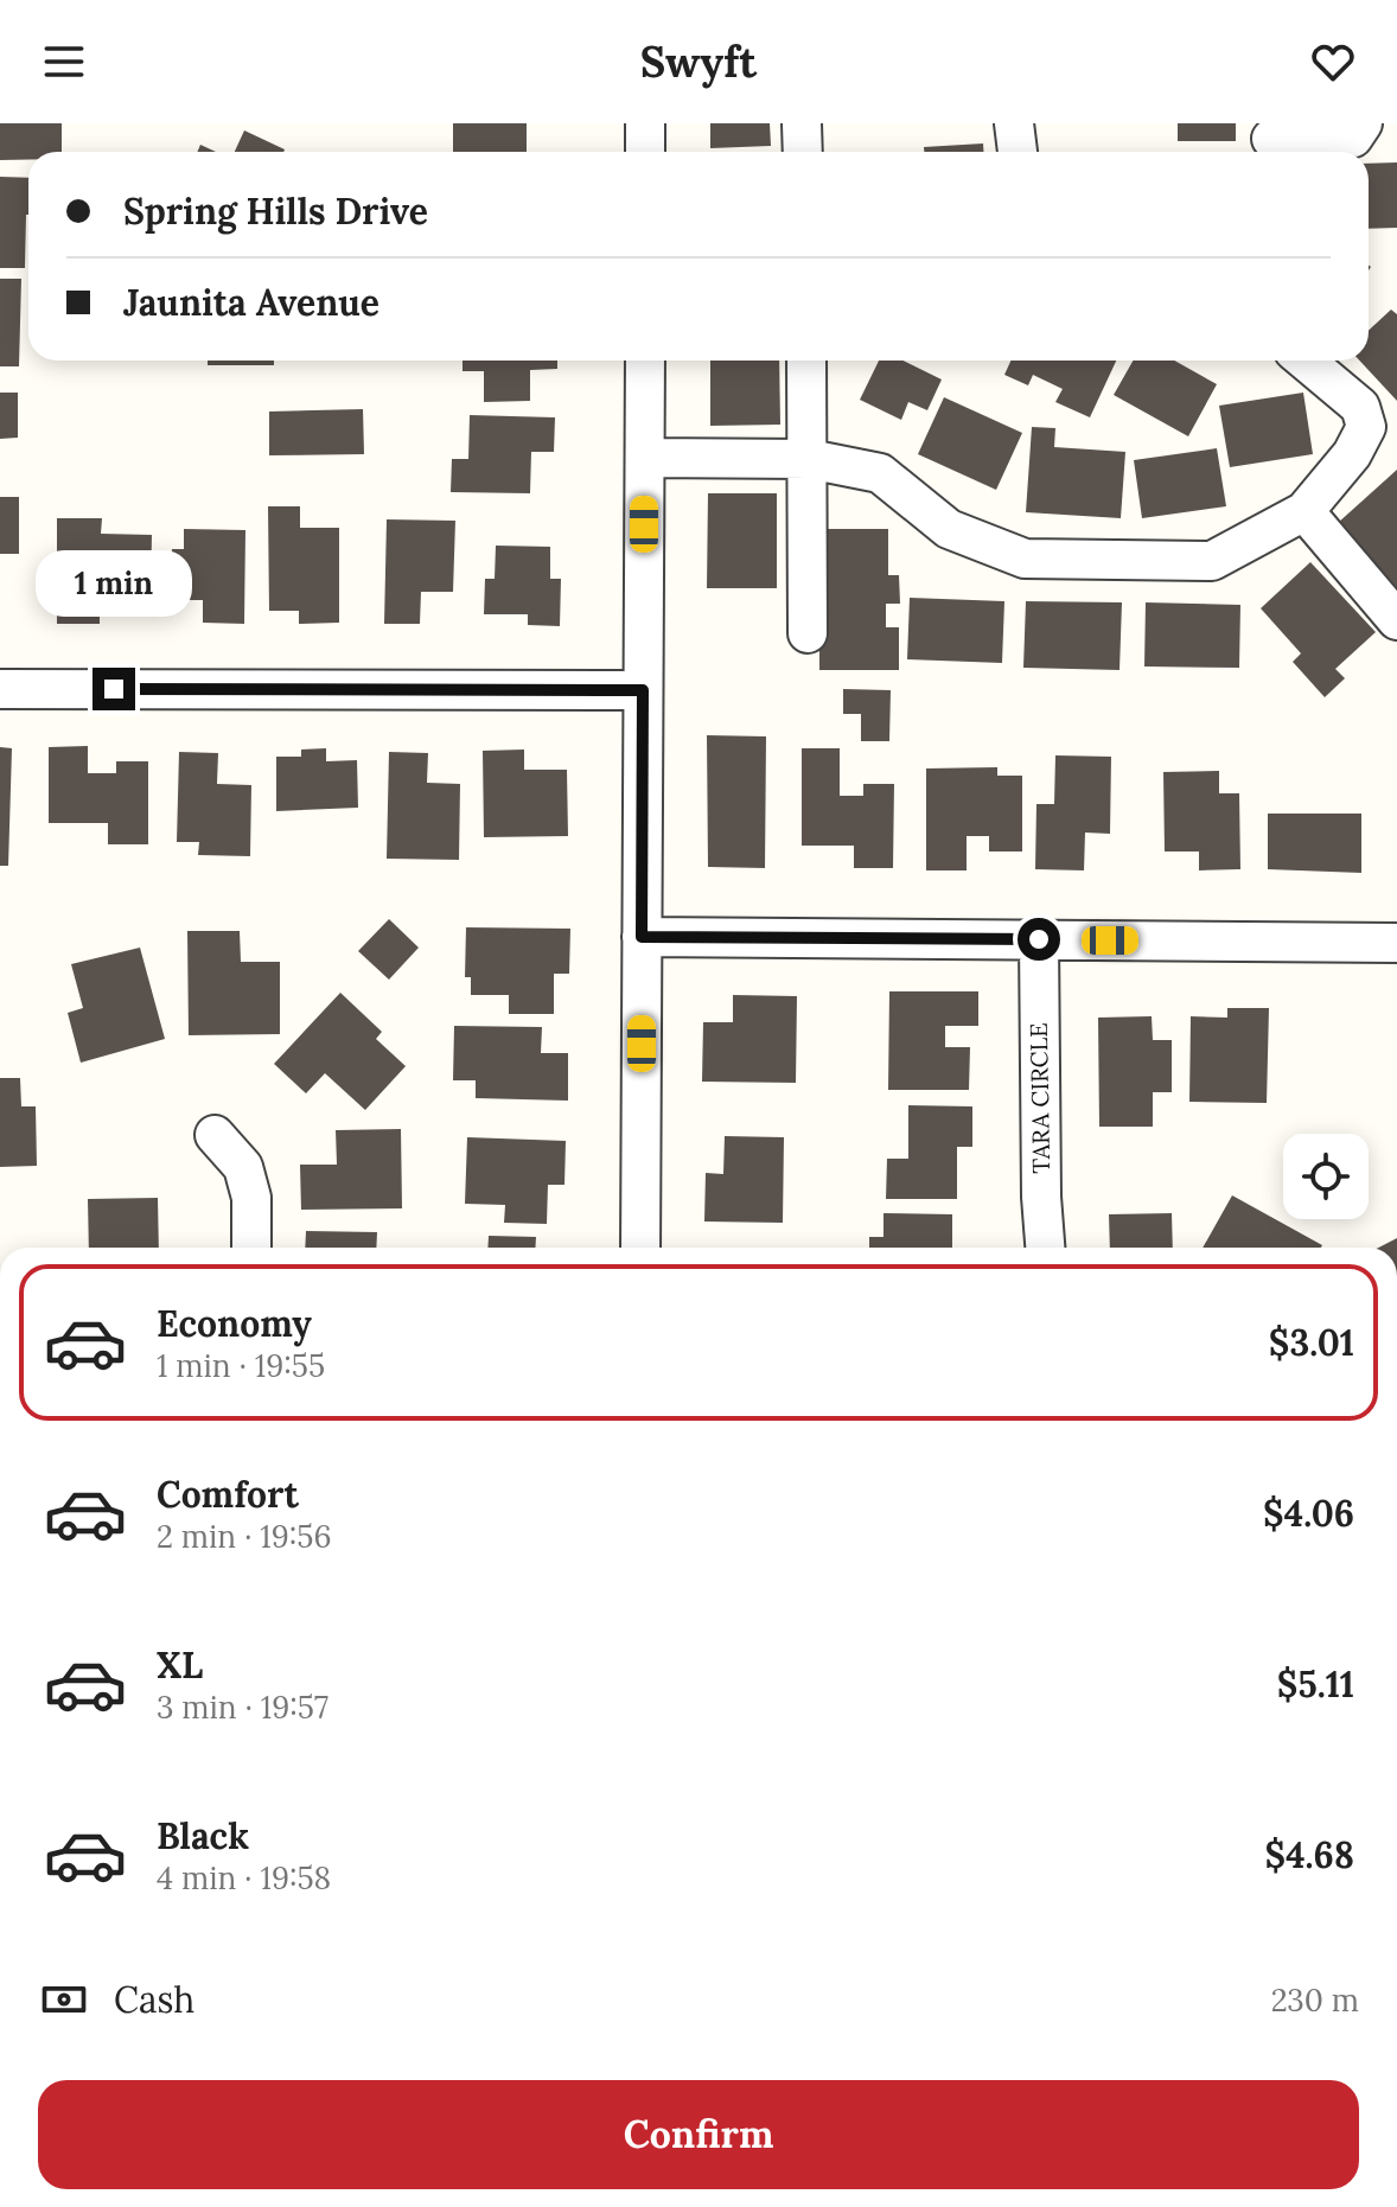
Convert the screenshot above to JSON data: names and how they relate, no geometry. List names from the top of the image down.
{
  "streets": {
    "street": ["TARA CIRCLE"]
  },
  "page": {
    "header": "Swyft",
    "banner": ["Spring Hills Drive", "Jaunita Avenue"],
    "bubble": "1 min",
    "list": [
      {
        "name": "Economy",
        "note": "1 min · 19:55",
        "value": "$3.01"
      },
      {
        "name": "Comfort",
        "note": "2 min · 19:56",
        "value": "$4.06"
      },
      {
        "name": "XL",
        "note": "3 min · 19:57",
        "value": "$5.11"
      },
      {
        "name": "Black",
        "note": "4 min · 19:58",
        "value": "$4.68"
      }
    ],
    "pay": ["Cash", "230 m"],
    "buttons": "Confirm"
  }
}
